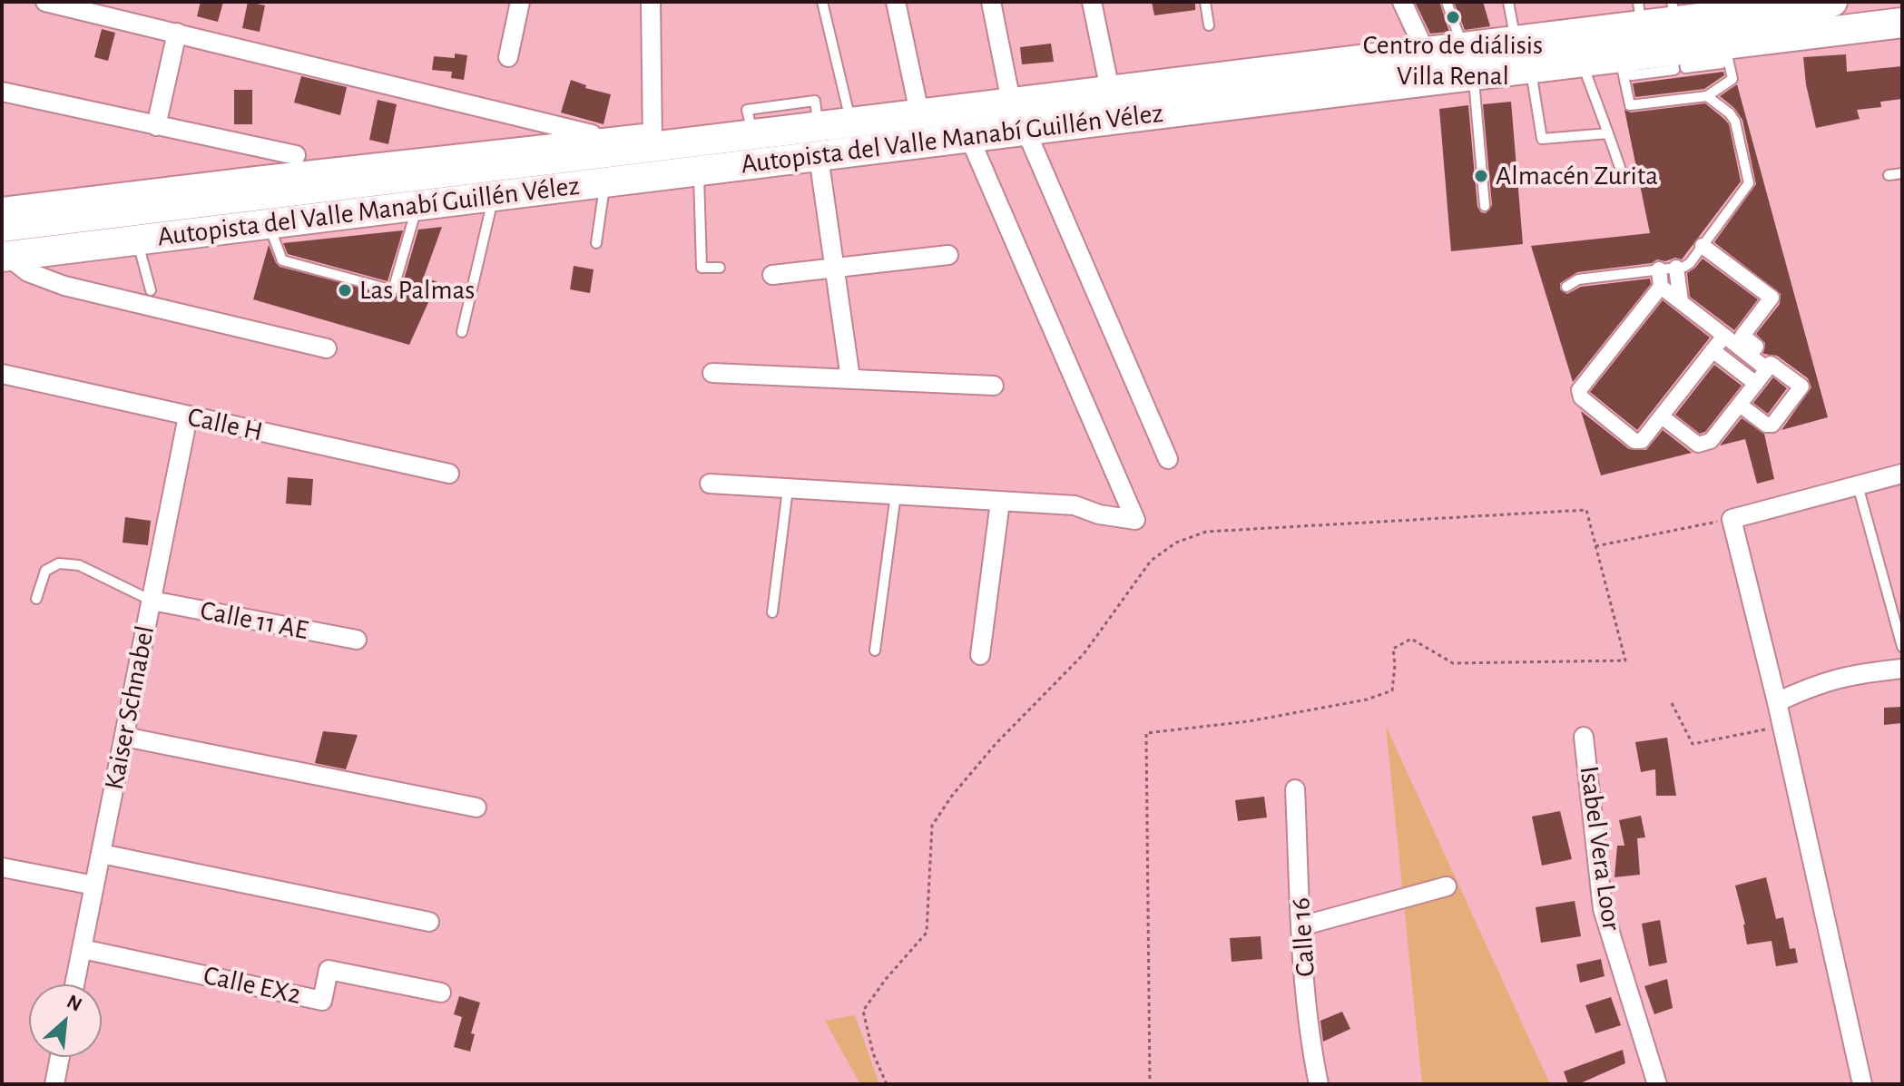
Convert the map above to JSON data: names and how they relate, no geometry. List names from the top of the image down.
{
  "streets": {
    "main road": ["Autopista del Valle Manabí Guillén Vélez"],
    "street": [
      "Calle H",
      "Calle 11 AE",
      "Kaiser Schnabel",
      "Isabel Vera Loor",
      "Calle 16",
      "Calle EX2"
    ]
  },
  "crossings": [
    ["Calle H", "Kaiser Schnabel"],
    ["Calle 11 AE", "Kaiser Schnabel"],
    ["Kaiser Schnabel", "Calle EX2"]
  ],
  "places": ["Centro de diálisis Villa Renal", "Almacén Zurita", "Las Palmas"],
  "north": "top right"
}
